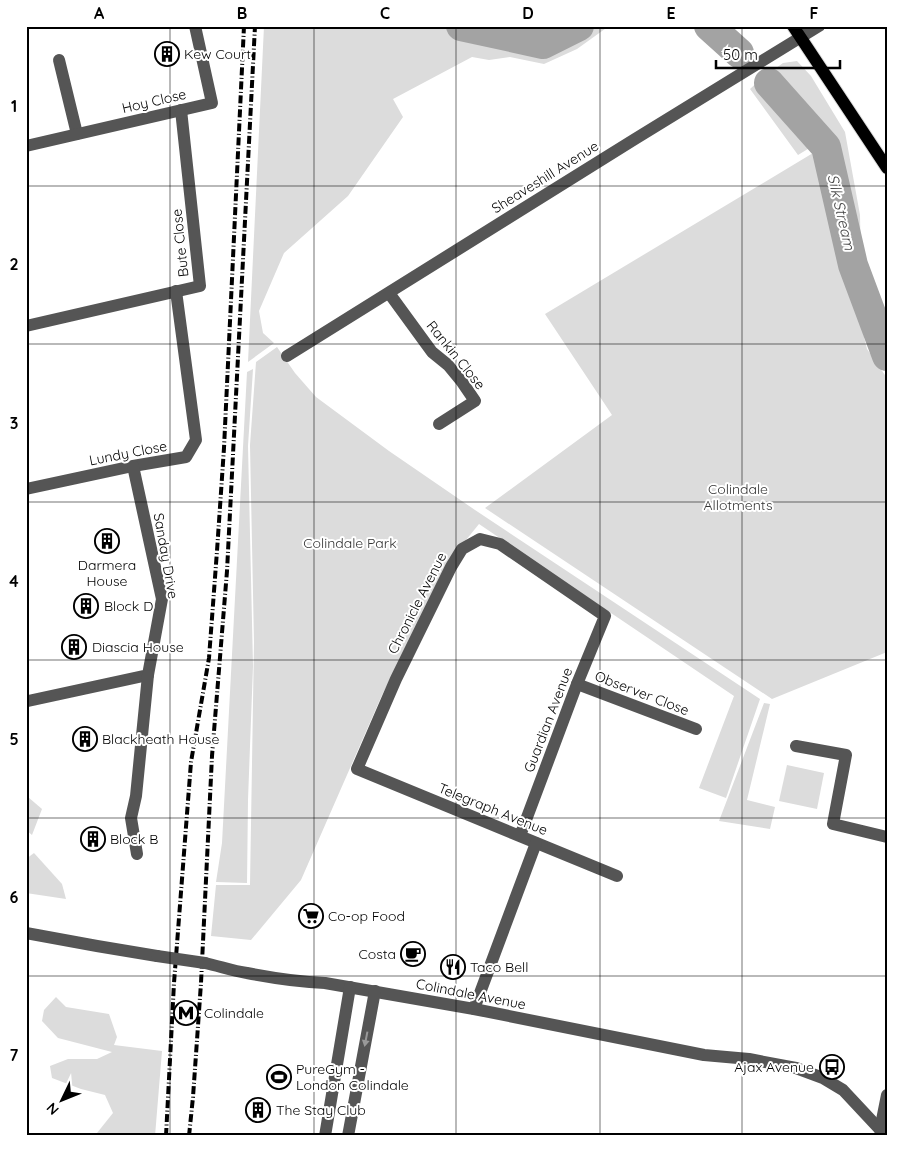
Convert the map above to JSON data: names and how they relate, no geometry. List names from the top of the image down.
{
  "streets": {
    "street": [
      "Hoy Close",
      "Sheaveshill Avenue",
      "Bute Close",
      "Rankin Close",
      "Lundy Close",
      "Sanday Drive",
      "Chronicle Avenue",
      "Observer Close",
      "Guardian Avenue",
      "Telegraph Avenue",
      "Colindale Avenue"
    ]
  },
  "crossings": [
    ["Hoy Close", "Bute Close"],
    ["Sheaveshill Avenue", "Rankin Close"],
    ["Bute Close", "Lundy Close"],
    ["Lundy Close", "Sanday Drive"],
    ["Chronicle Avenue", "Guardian Avenue"],
    ["Chronicle Avenue", "Telegraph Avenue"],
    ["Observer Close", "Guardian Avenue"],
    ["Guardian Avenue", "Telegraph Avenue"]
  ],
  "water": ["Silk Stream"],
  "parks": ["Colindale Allotments", "Colindale Park"],
  "places": {
    "building": [
      "Kew Court",
      "Darmera House",
      "Block D",
      "Diascia House",
      "Blackheath House",
      "Block B",
      "The Stay Club"
    ],
    "supermarket": ["Co-op Food"],
    "cafe": ["Costa"],
    "restaurant": ["Taco Bell"],
    "metro station": ["Colindale"],
    "bus stop": ["Ajax Avenue"],
    "sports": ["PureGym - London Colindale"]
  },
  "scale_bar": "50 m",
  "north": "bottom left",
  "grid": {
    "columns": [
      "A",
      "B",
      "C",
      "D",
      "E",
      "F"
    ],
    "rows": [
      "1",
      "2",
      "3",
      "4",
      "5",
      "6",
      "7"
    ]
  }
}
